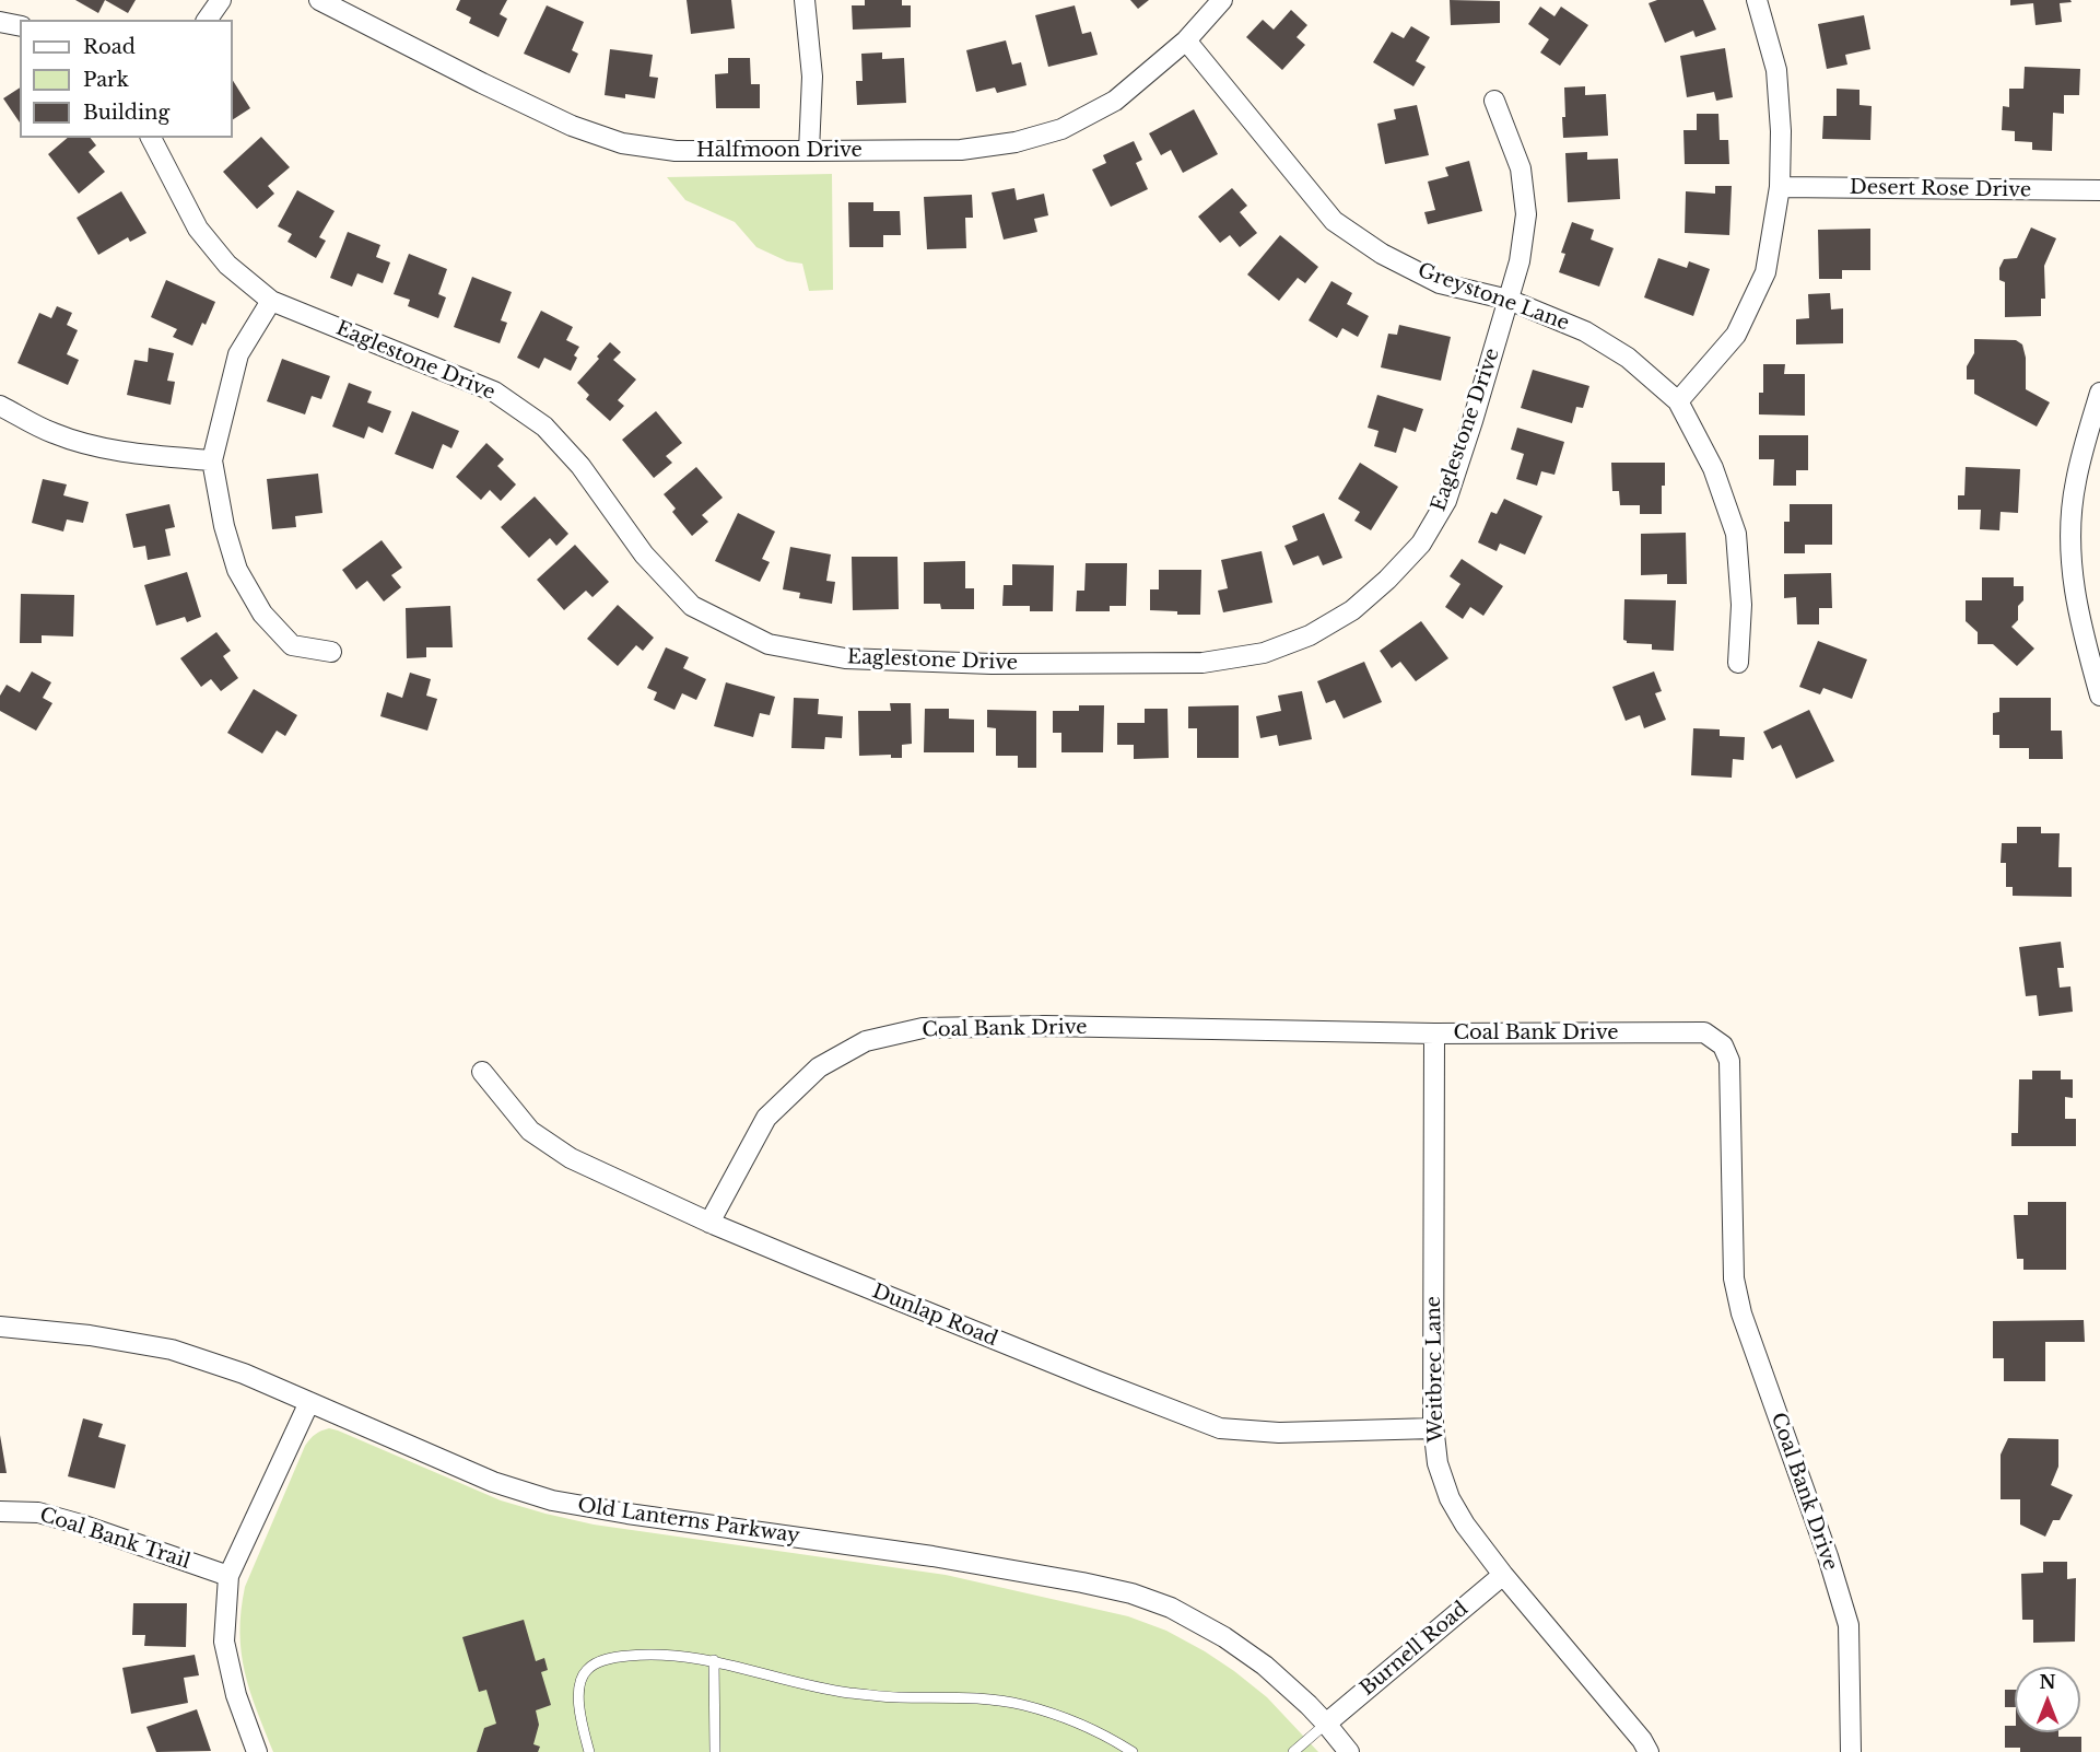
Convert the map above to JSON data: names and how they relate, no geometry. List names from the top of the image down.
{
  "streets": {
    "street": [
      "Halfmoon Drive",
      "Desert Rose Drive",
      "Greystone Lane",
      "Eaglestone Drive",
      "Coal Bank Drive",
      "Dunlap Road",
      "Weitbrec Lane",
      "Old Lanterns Parkway",
      "Coal Bank Trail",
      "Burnell Road"
    ]
  },
  "crossings": [
    ["Halfmoon Drive", "Greystone Lane"],
    ["Greystone Lane", "Eaglestone Drive"],
    ["Coal Bank Drive", "Dunlap Road"],
    ["Coal Bank Drive", "Weitbrec Lane"],
    ["Dunlap Road", "Weitbrec Lane"],
    ["Weitbrec Lane", "Burnell Road"],
    ["Old Lanterns Parkway", "Burnell Road"]
  ],
  "legend": ["Road", "Park", "Building"],
  "north": "top"
}
